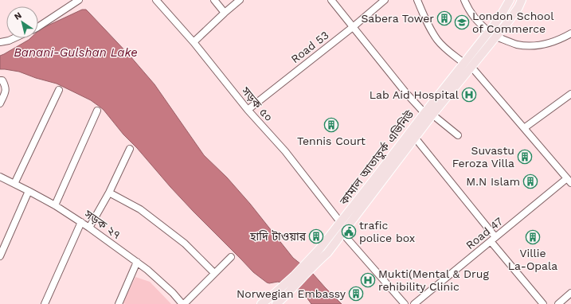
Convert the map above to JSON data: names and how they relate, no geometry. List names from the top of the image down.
{
  "streets": {
    "main road": ["কামাল আতাতুর্ক এভিনিউ"],
    "street": [
      "Road 53",
      "সড়ক ৫০",
      "সড়ক ২৭",
      "Road 47"
    ]
  },
  "crossings": [
    ["Road 53", "সড়ক ৫০"],
    ["সড়ক ৫০", "কামাল আতাতুর্ক এভিনিউ"]
  ],
  "water": ["Banani-Gulshan Lake"],
  "places": {
    "building": [
      "Sabera Tower",
      "Tennis Court",
      "Suvastu Feroza Villa",
      "M.N Islam",
      "হাদি টাওয়ার",
      "Villie La-Opala",
      "Norwegian Embassy"
    ],
    "school or university": ["London School of Commerce"],
    "hospital": ["Lab Aid Hospital", "Mukti(Mental & Drug rehibility Clinic"],
    "public building": ["trafic police box"]
  },
  "north": "top left"
}
